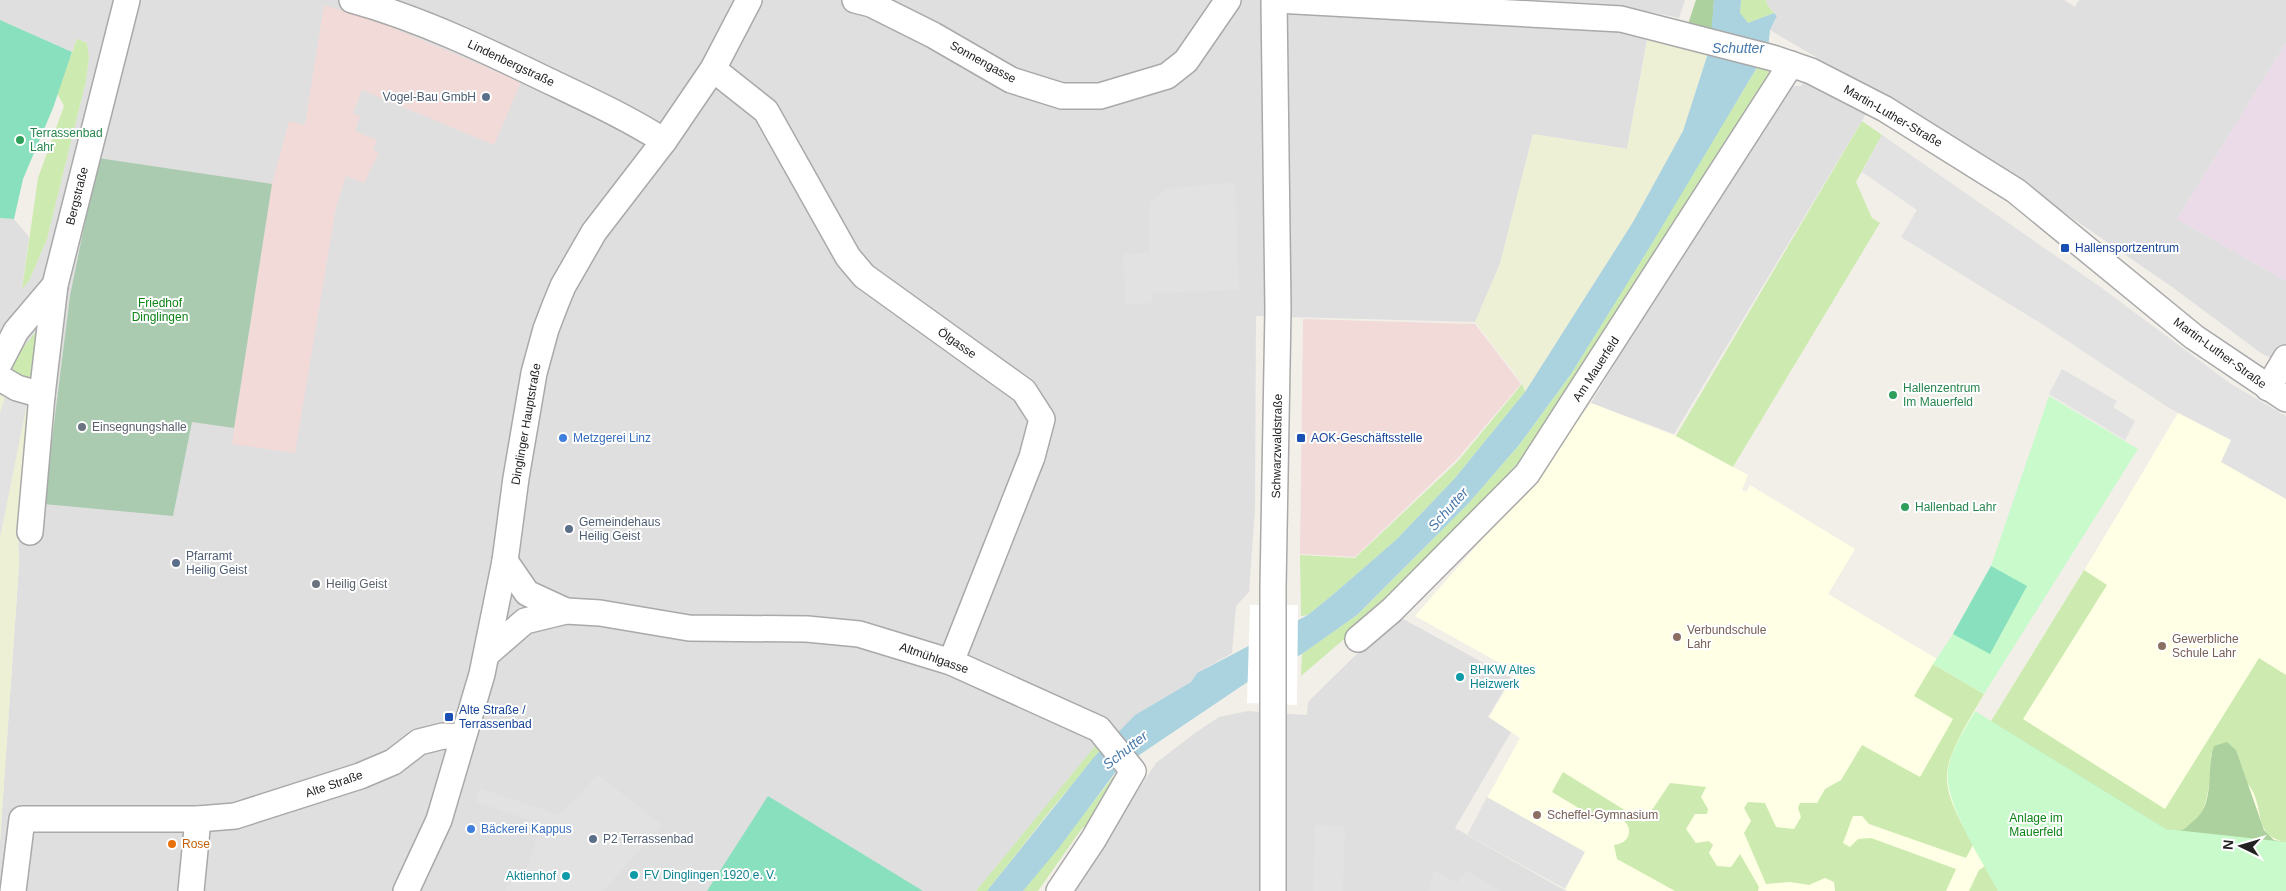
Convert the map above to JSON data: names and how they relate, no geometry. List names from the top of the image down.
{
  "streets": {
    "street": [
      "Sonnengasse",
      "Lindenbergstraße",
      "Martin-Luther-Straße",
      "Bergstraße",
      "Ölgasse",
      "Am Mauerfeld",
      "Dinglinger Hauptstraße",
      "Schwarzwaldstraße",
      "Altmühlgasse",
      "Alte Straße"
    ]
  },
  "crossings": [
    ["Lindenbergstraße", "Dinglinger Hauptstraße"],
    ["Martin-Luther-Straße", "Am Mauerfeld"],
    ["Martin-Luther-Straße", "Schwarzwaldstraße"],
    ["Ölgasse", "Dinglinger Hauptstraße"],
    ["Ölgasse", "Altmühlgasse"],
    ["Dinglinger Hauptstraße", "Altmühlgasse"],
    ["Dinglinger Hauptstraße", "Alte Straße"]
  ],
  "water": ["Schutter"],
  "parks": ["Friedhof Dinglingen", "Anlage im Mauerfeld"],
  "places": {
    "other": [
      "Vogel-Bau GmbH",
      "Terrassenbad Lahr",
      "Hallenzentrum Im Mauerfeld",
      "Einsegnungshalle",
      "Metzgerei Linz",
      "Hallenbad Lahr",
      "Gemeindehaus Heilig Geist",
      "Pfarramt Heilig Geist",
      "Heilig Geist",
      "Verbundschule Lahr",
      "Gewerbliche Schule Lahr",
      "BHKW Altes Heizwerk",
      "Scheffel-Gymnasium",
      "Bäckerei Kappus",
      "P2 Terrassenbad",
      "Rose",
      "FV Dinglingen 1920 e. V.",
      "Aktienhof"
    ],
    "transit": ["Hallensportzentrum", "AOK-Geschäftsstelle", "Alte Straße / Terrassenbad"]
  },
  "north": "left"
}
